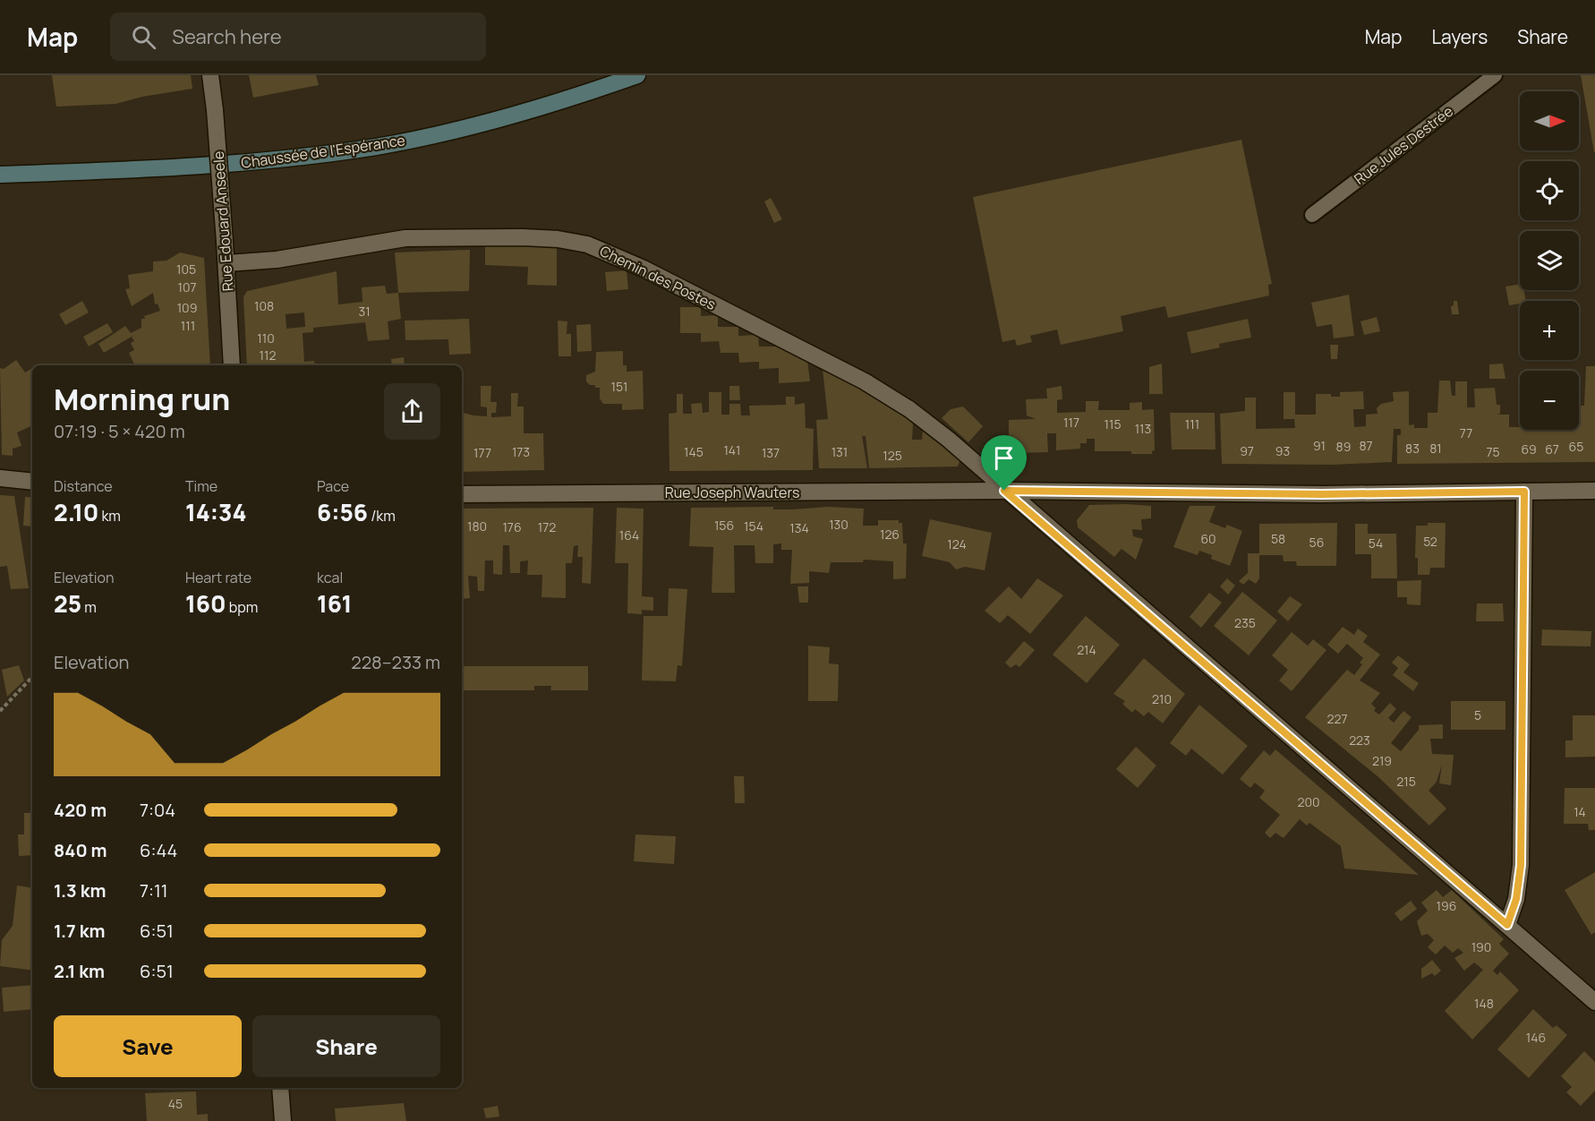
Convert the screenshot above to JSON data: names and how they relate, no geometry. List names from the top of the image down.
{
  "streets": {
    "main road": ["Chaussée de l'Espérance"],
    "street": ["Rue Edouard Anseele", "Chemin des Postes", "Rue Joseph Wauters"],
    "lane": ["Rue Jules Destrée"]
  },
  "crossings": [
    ["Rue Edouard Anseele", "Chemin des Postes"],
    ["Chemin des Postes", "Rue Joseph Wauters"]
  ],
  "house_numbers": [
    "105",
    "107",
    "108",
    "109",
    "31",
    "111",
    "110",
    "112",
    "151",
    "117",
    "115",
    "111",
    "113",
    "77",
    "91",
    "87",
    "89",
    "65",
    "83",
    "81",
    "69",
    "67",
    "141",
    "97",
    "93",
    "173",
    "145",
    "131",
    "75",
    "177",
    "137",
    "125",
    "130",
    "156",
    "180",
    "154",
    "176",
    "172",
    "134",
    "126",
    "164",
    "60",
    "58",
    "52",
    "56",
    "54",
    "124",
    "235",
    "214",
    "210",
    "5",
    "227",
    "223",
    "219",
    "215",
    "200",
    "14",
    "196",
    "190",
    "148",
    "146",
    "45"
  ],
  "north": "right",
  "page": {
    "header": "Map",
    "search": "Search here",
    "nav": ["Map", "Layers", "Share"],
    "map_buttons": ["+", "−"],
    "heading": ["Morning run", "07:19 · 5 × 420 m"],
    "stats": [
      ["Distance", "2.10 km"],
      ["Time", "14:34"],
      ["Pace", "6:56 /km"],
      ["Elevation", "25 m"],
      ["Heart rate", "160 bpm"],
      ["kcal", "161"]
    ],
    "chart": ["Elevation", "228–233 m"],
    "list": [
      {
        "name": "420 m",
        "note": "7:04"
      },
      {
        "name": "840 m",
        "note": "6:44"
      },
      {
        "name": "1.3 km",
        "note": "7:11"
      },
      {
        "name": "1.7 km",
        "note": "6:51"
      },
      {
        "name": "2.1 km",
        "note": "6:51"
      }
    ],
    "buttons": ["Save", "Share"]
  }
}
